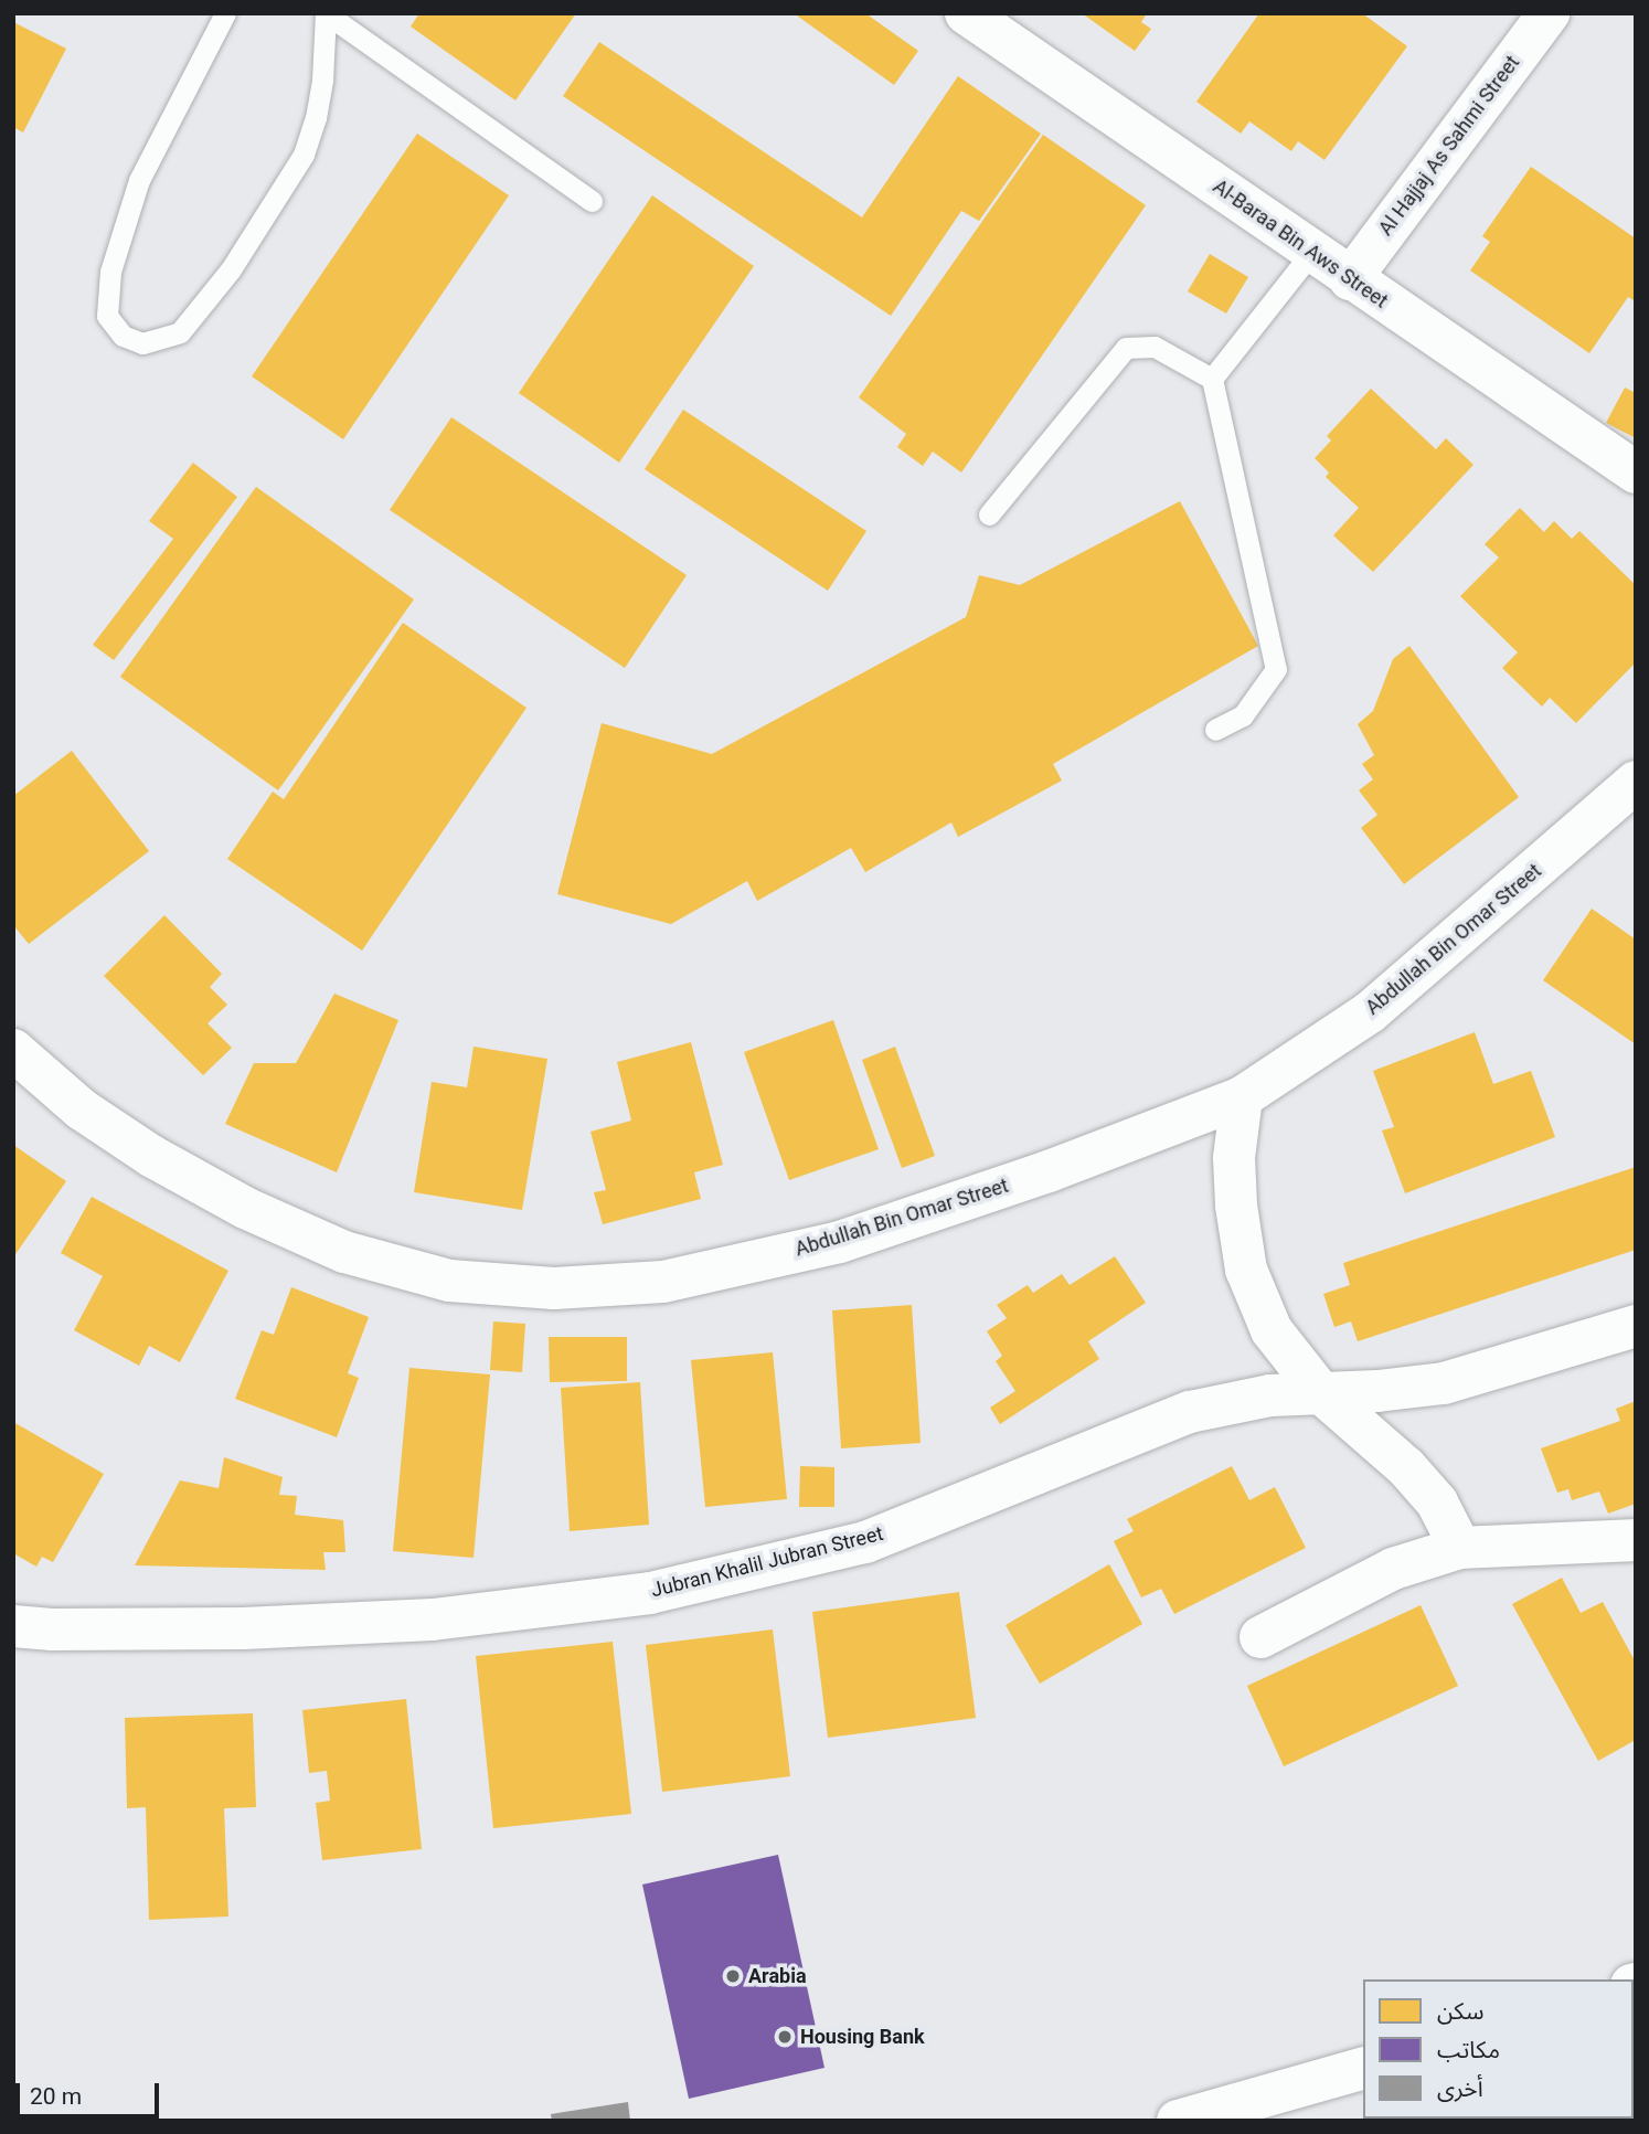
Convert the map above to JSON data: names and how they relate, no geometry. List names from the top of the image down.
{
  "streets": {
    "street": [
      "Al Hajjaj As Sahmi Street",
      "Al-Baraa Bin Aws Street",
      "Abdullah Bin Omar Street",
      "Jubran Khalil Jubran Street"
    ]
  },
  "crossings": [
    ["Al Hajjaj As Sahmi Street", "Al-Baraa Bin Aws Street"]
  ],
  "places": ["Arabia", "Housing Bank"],
  "legend": ["سكن", "مكاتب", "أخرى"],
  "scale_bar": "20 m"
}
